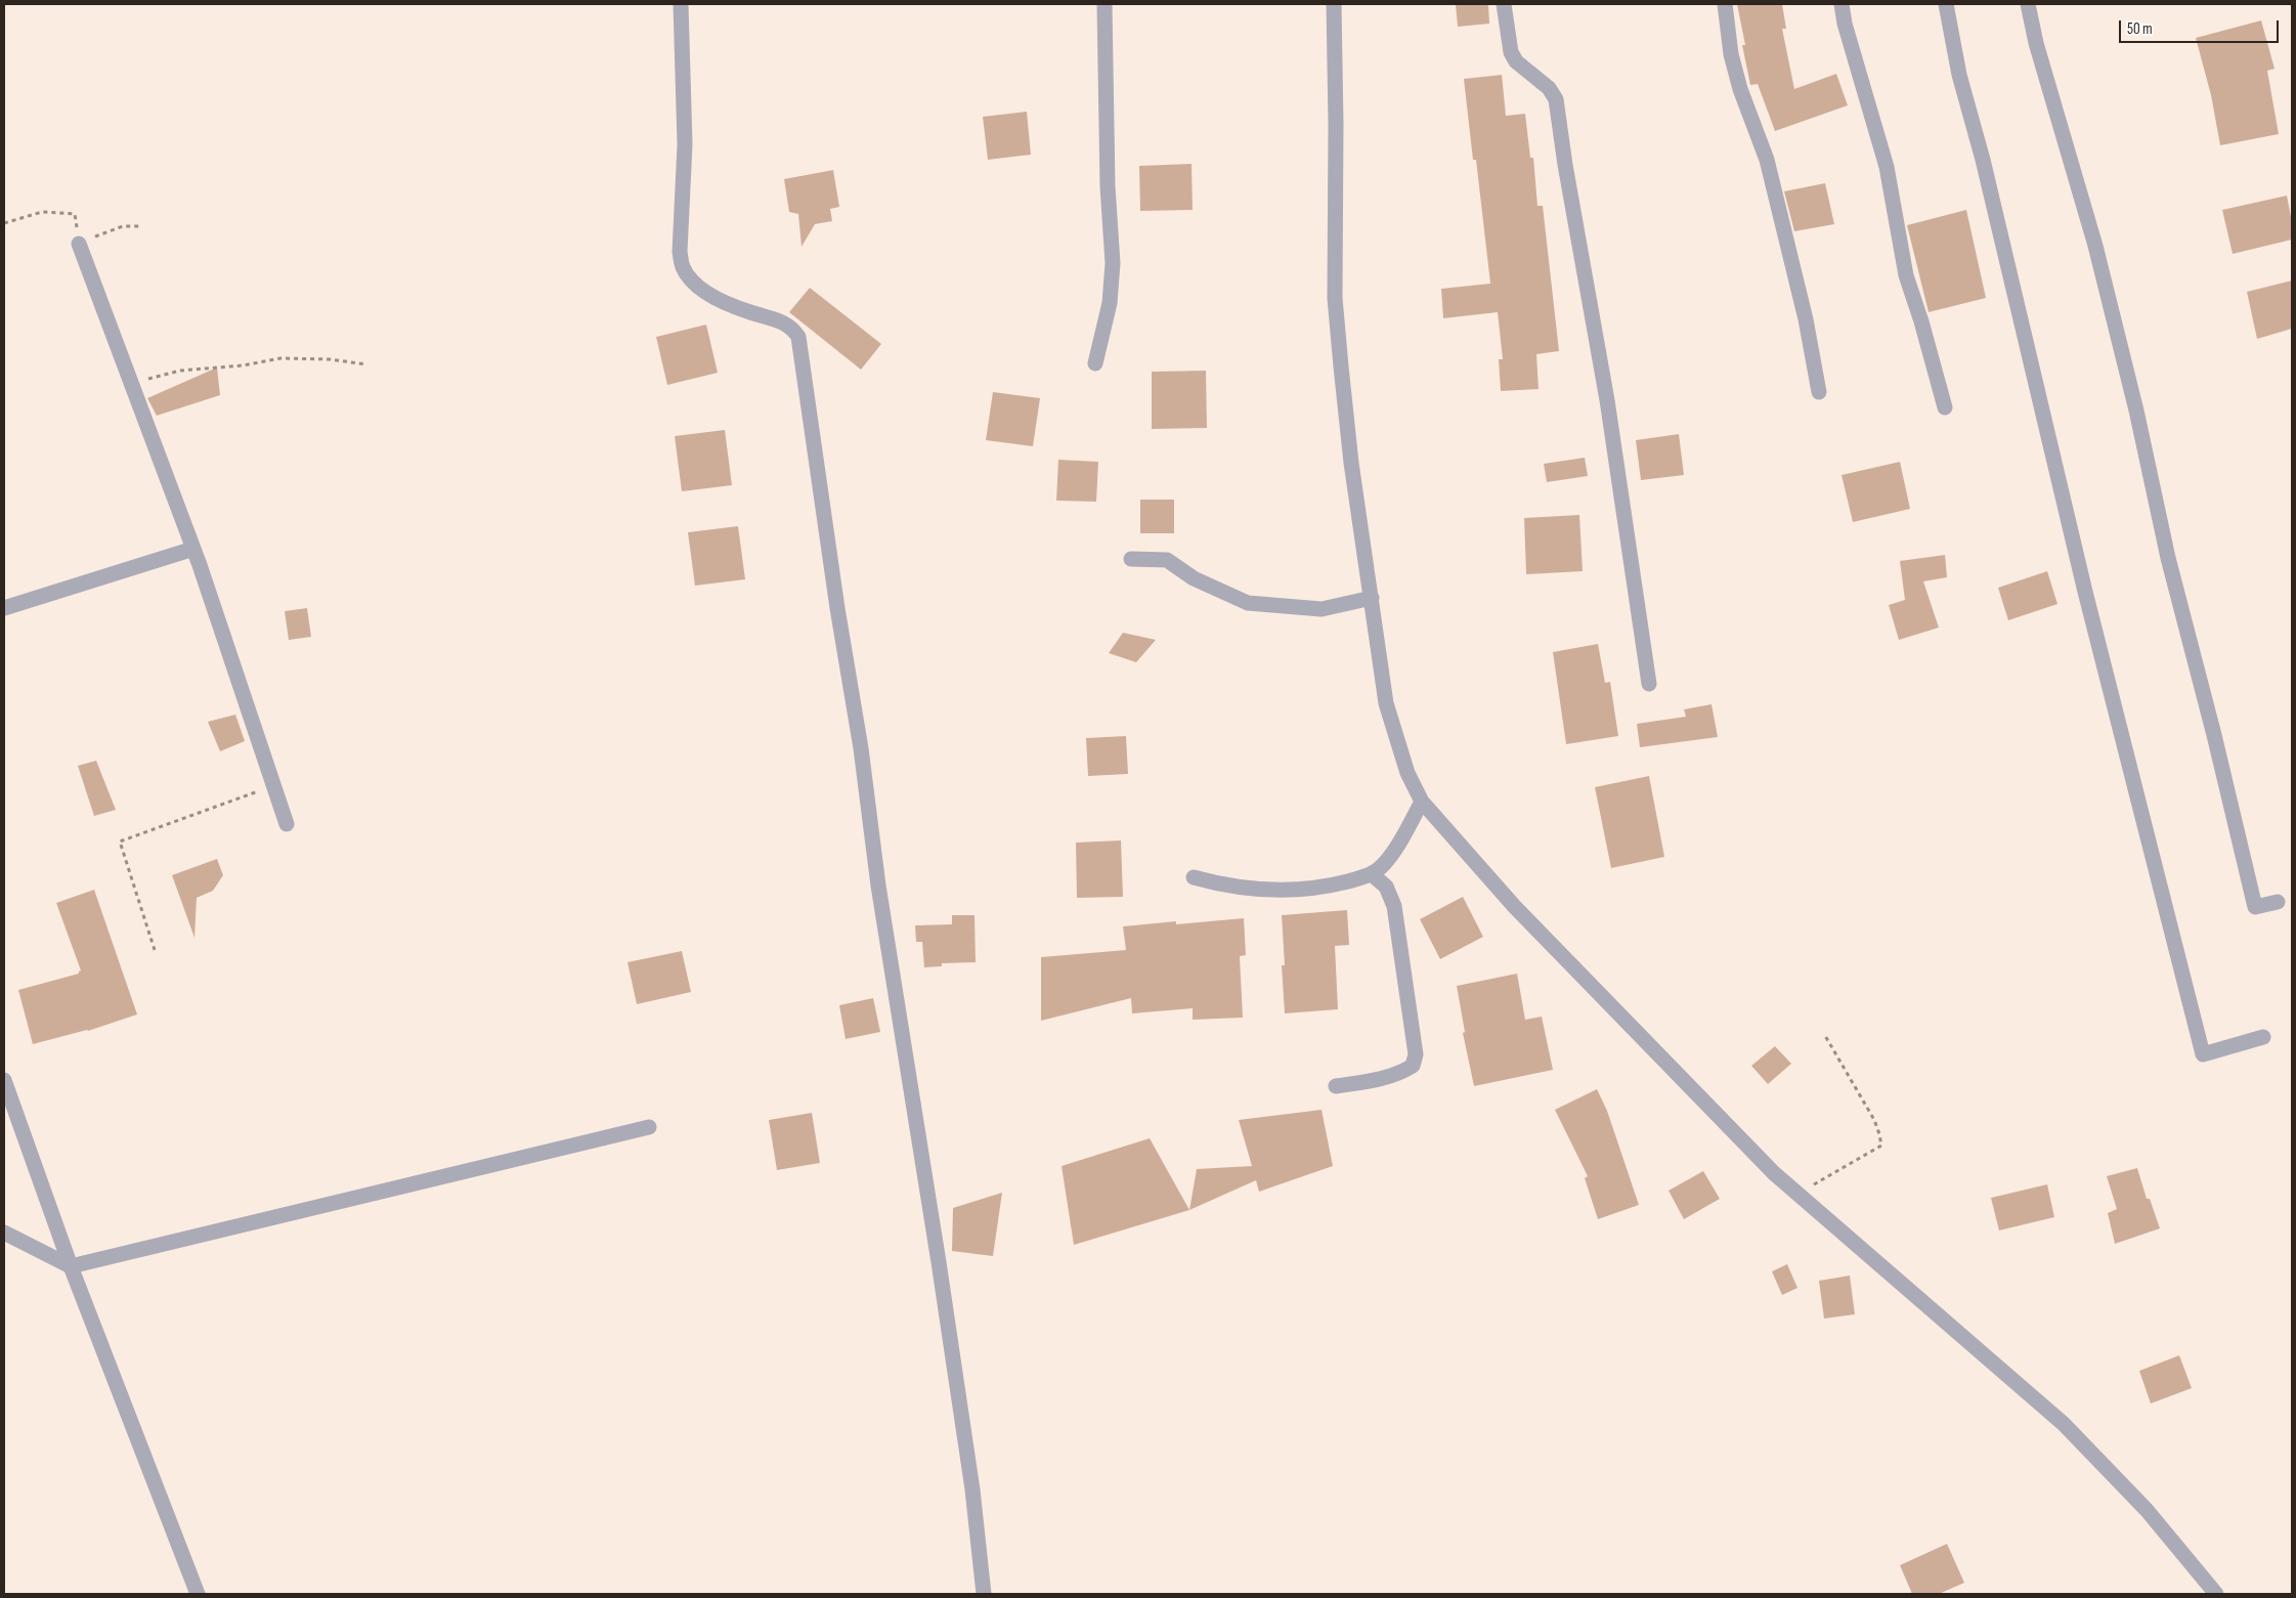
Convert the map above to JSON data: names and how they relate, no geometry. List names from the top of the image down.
{
  "scale_bar": "50 m"
}
